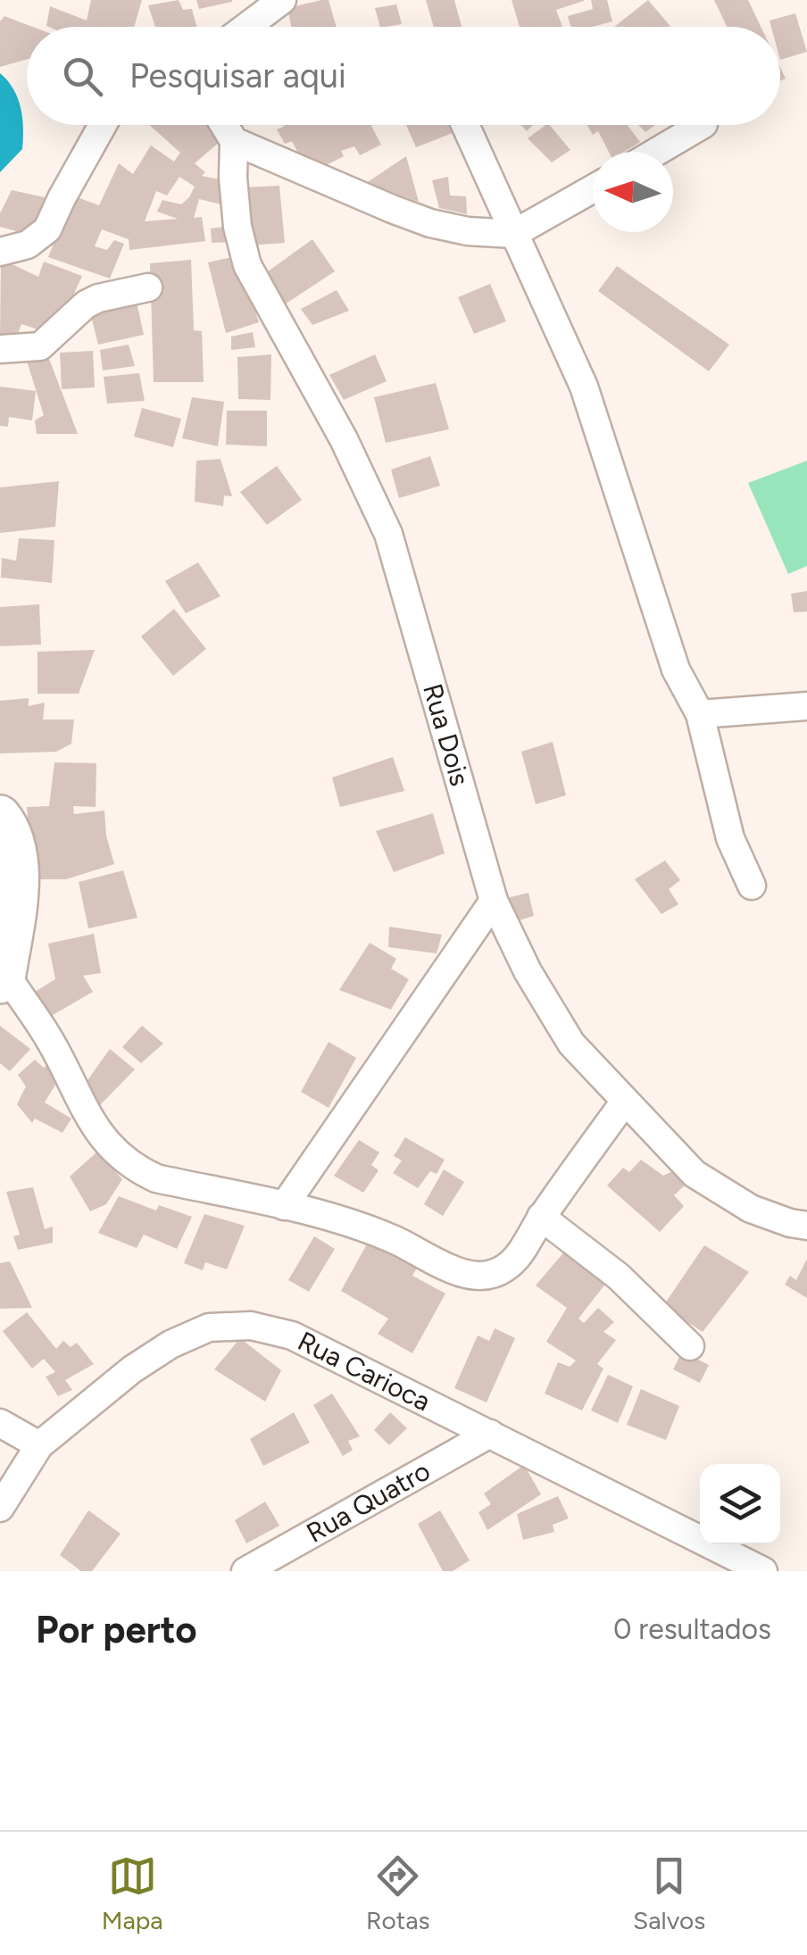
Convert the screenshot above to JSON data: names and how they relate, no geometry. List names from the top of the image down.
{
  "streets": {
    "street": ["Rua Dois", "Rua Carioca", "Rua Quatro"]
  },
  "crossings": [
    ["Rua Carioca", "Rua Quatro"]
  ],
  "north": "left",
  "page": {
    "search": "Pesquisar aqui",
    "heading": ["Por perto", "0 resultados"],
    "nav": ["Mapa", "Rotas", "Salvos"]
  }
}
